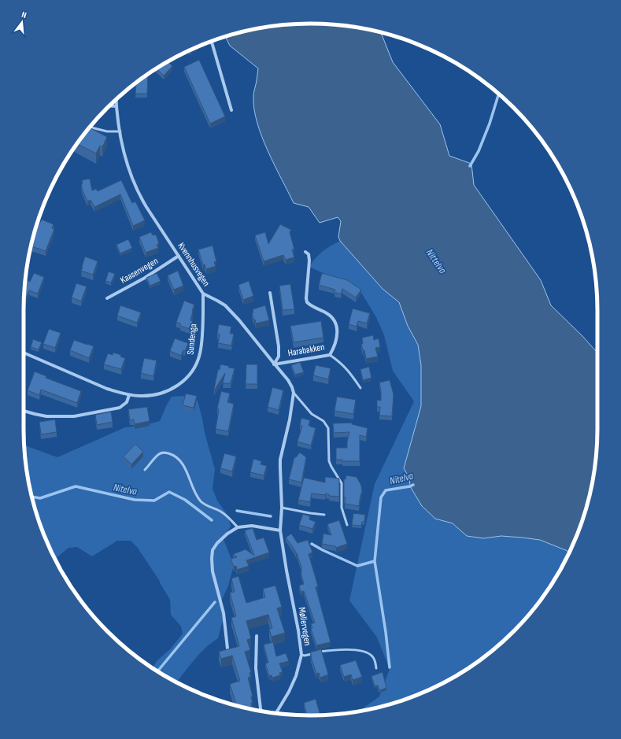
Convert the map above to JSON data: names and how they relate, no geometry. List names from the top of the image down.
{
  "streets": {
    "street": [
      "Kvennhusvegen",
      "Kaasenvegen",
      "Sundenga",
      "Harabakken",
      "Møllervegen"
    ]
  },
  "crossings": [
    ["Kvennhusvegen", "Kaasenvegen"],
    ["Kvennhusvegen", "Sundenga"],
    ["Kvennhusvegen", "Harabakken"],
    ["Kvennhusvegen", "Møllervegen"]
  ],
  "water": ["Nittelva", "Nitelva"],
  "north": "top"
}
